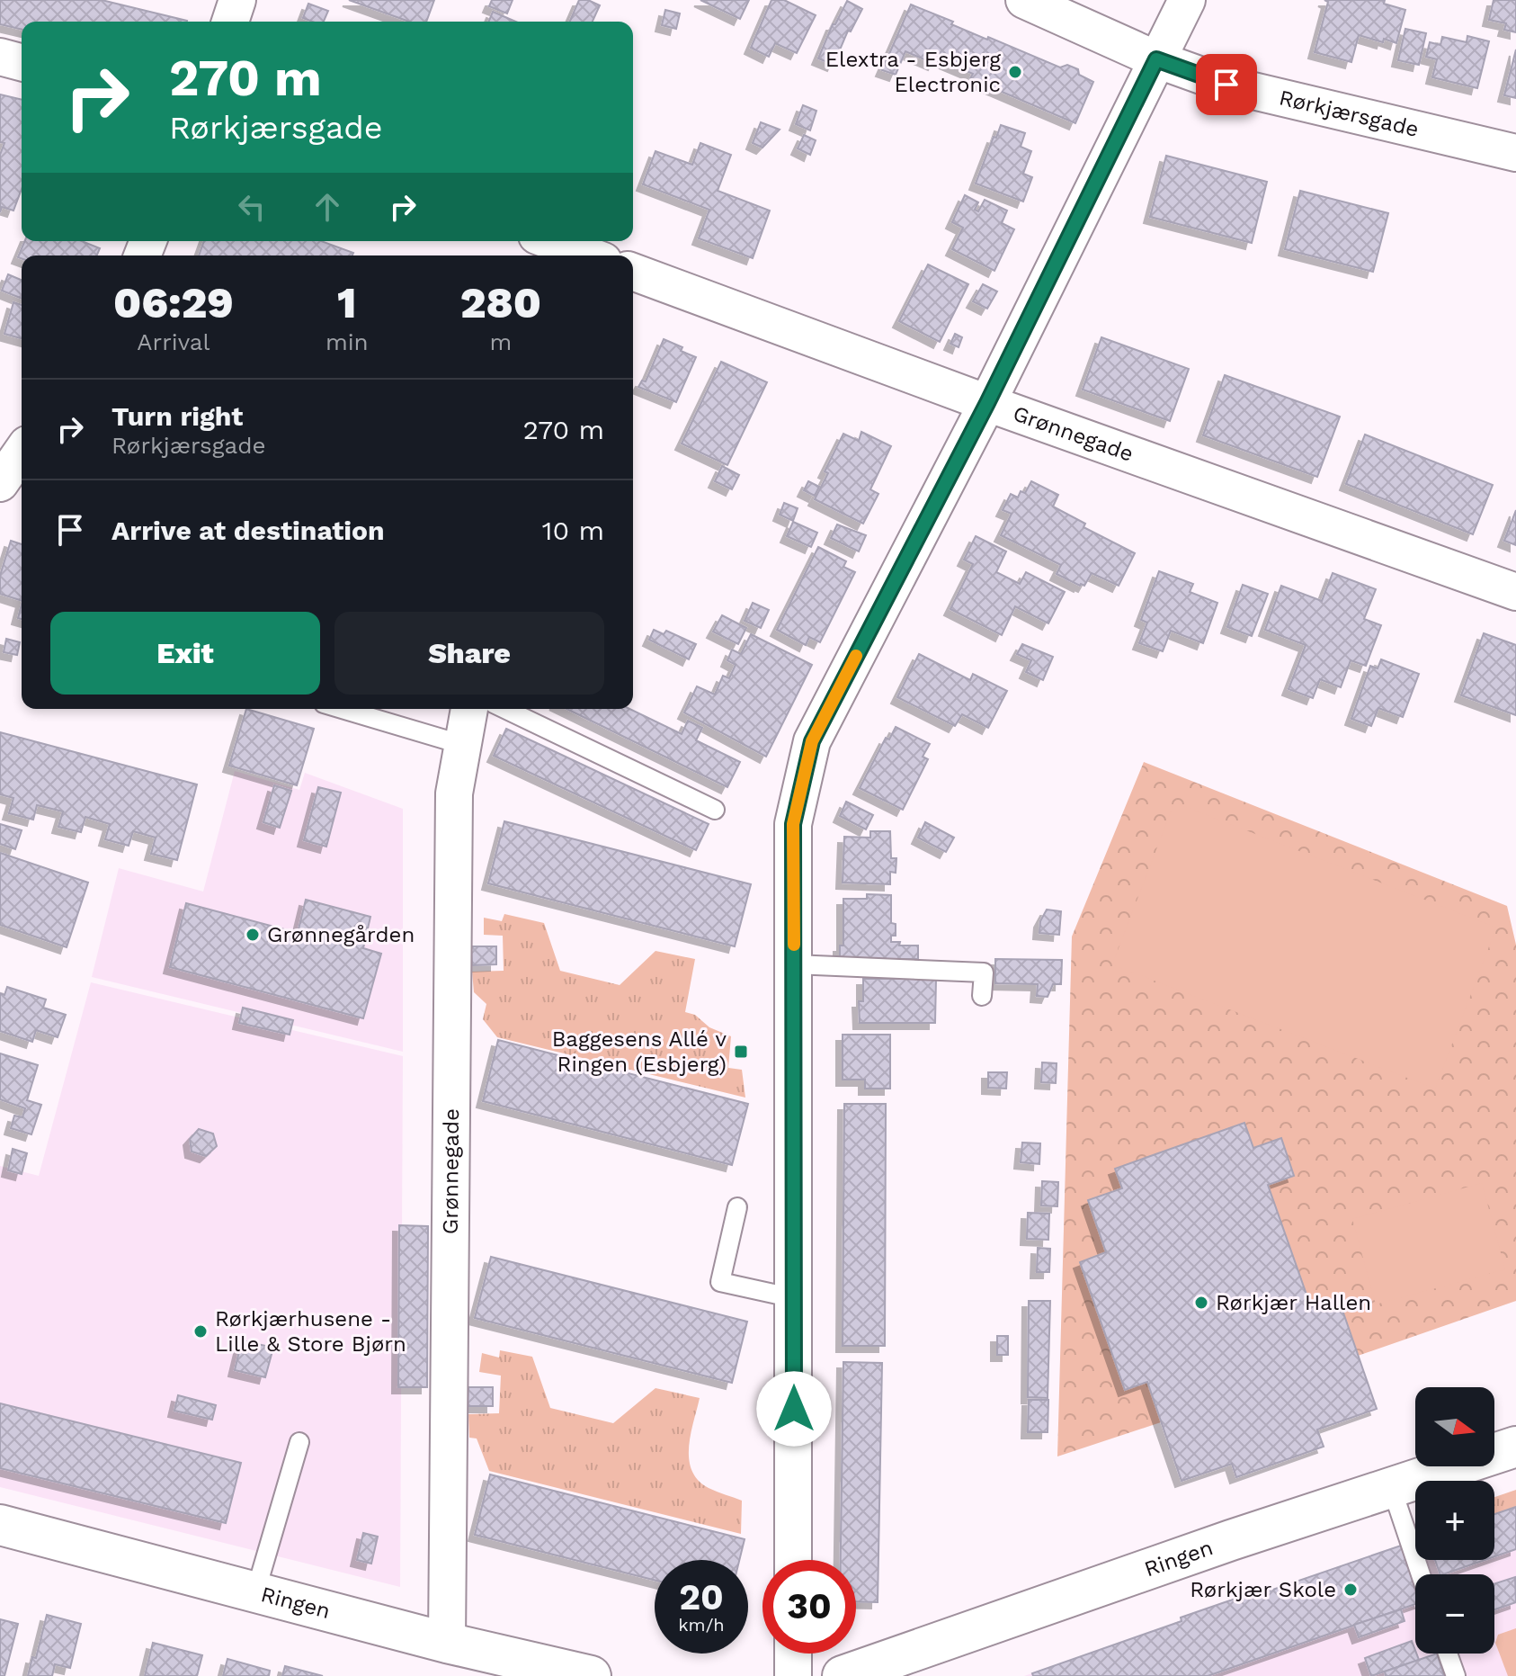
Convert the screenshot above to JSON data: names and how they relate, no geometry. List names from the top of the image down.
{
  "streets": {
    "street": ["Rørkjærsgade", "Grønnegade", "Ringen"]
  },
  "crossings": [
    ["Grønnegade", "Ringen"]
  ],
  "places": {
    "other": [
      "Elextra - Esbjerg Electronic",
      "Grønnegården",
      "Rørkjær Hallen",
      "Rørkjærhusene - Lille & Store Bjørn",
      "Rørkjær Skole"
    ],
    "transit": ["Baggesens Allé v Ringen (Esbjerg)"]
  },
  "north": "right",
  "page": {
    "turn": ["270 m", "Rørkjærsgade"],
    "eta": [
      "06:29",
      "Arrival",
      "1",
      "min",
      "280",
      "m"
    ],
    "list": [
      {
        "name": "Turn right",
        "note": "Rørkjærsgade",
        "value": "270 m"
      },
      {
        "name": "Arrive at destination",
        "value": "10 m"
      }
    ],
    "buttons": ["Exit", "Share"],
    "map_buttons": ["+", "−"],
    "speed": "20 km/h",
    "limit": "30"
  }
}
